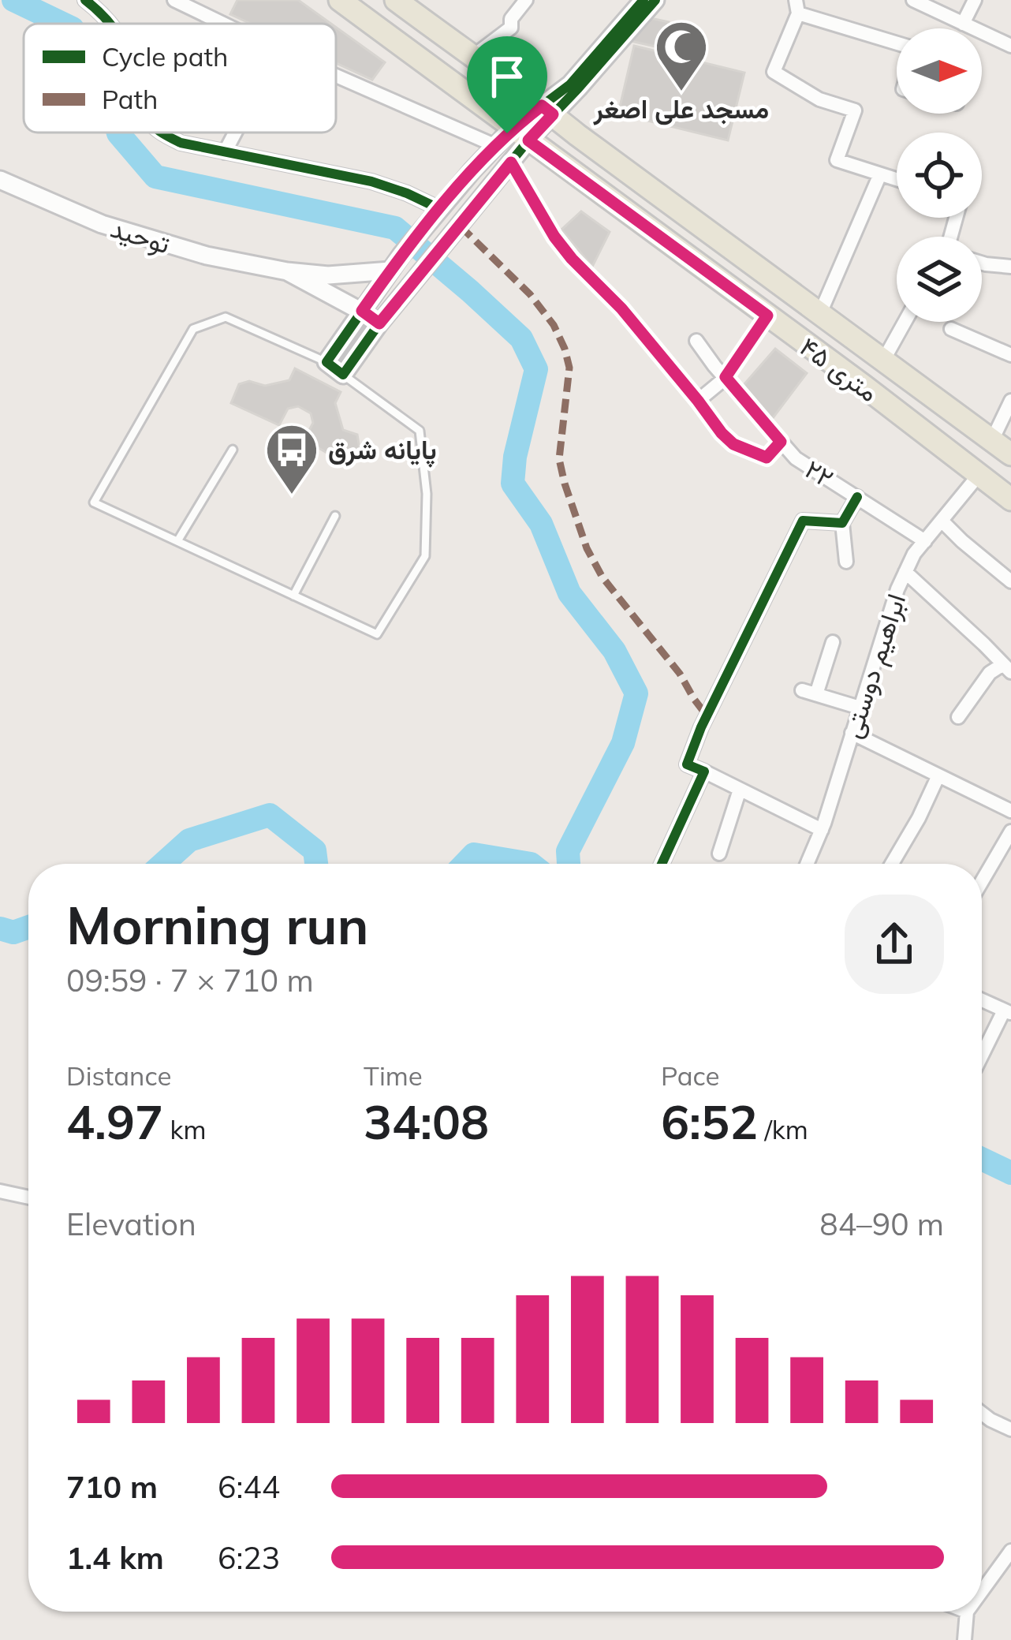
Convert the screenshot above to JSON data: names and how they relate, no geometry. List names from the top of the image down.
{
  "streets": {
    "main road": ["۴۵ متری"],
    "street": ["توحید", "۲۲", "ابراهیم دوستی"]
  },
  "crossings": [
    ["۴۵ متری", "ابراهیم دوستی"],
    ["۲۲", "ابراهیم دوستی"]
  ],
  "places": {
    "mosque": ["مسجد علی اصغر"],
    "bus stop": ["پایانه شرق"]
  },
  "legend": ["Cycle path", "Path"],
  "north": "right",
  "page": {
    "heading": ["Morning run", "09:59 · 7 × 710 m"],
    "stats": [
      ["Distance", "4.97 km"],
      ["Time", "34:08"],
      ["Pace", "6:52 /km"]
    ],
    "chart": ["Elevation", "84–90 m"],
    "list": [
      {
        "name": "710 m",
        "note": "6:44"
      },
      {
        "name": "1.4 km",
        "note": "6:23"
      }
    ]
  }
}
